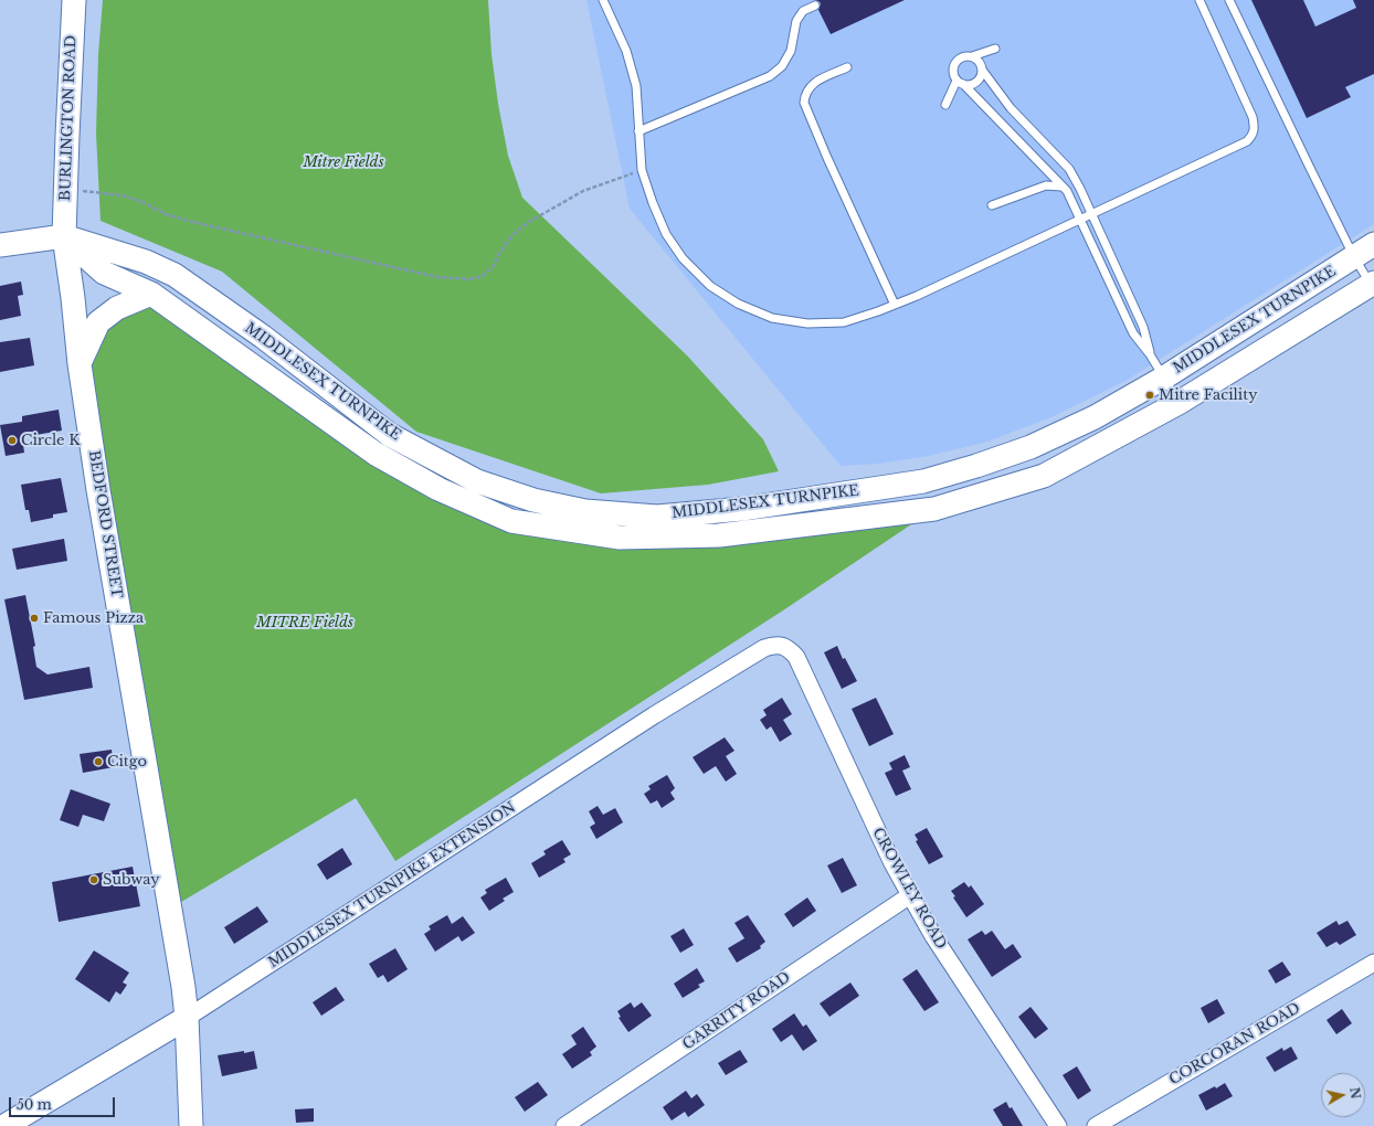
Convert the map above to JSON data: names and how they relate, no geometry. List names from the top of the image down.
{
  "streets": {
    "main road": [
      "BURLINGTON ROAD",
      "MIDDLESEX TURNPIKE",
      "BEDFORD STREET",
      "MIDDLESEX TURNPIKE EXTENSION"
    ],
    "street": ["CROWLEY ROAD", "GARRITY ROAD", "CORCORAN ROAD"]
  },
  "crossings": [
    ["BURLINGTON ROAD", "MIDDLESEX TURNPIKE"],
    ["BURLINGTON ROAD", "BEDFORD STREET"],
    ["MIDDLESEX TURNPIKE", "BEDFORD STREET"],
    ["BEDFORD STREET", "MIDDLESEX TURNPIKE EXTENSION"],
    ["MIDDLESEX TURNPIKE EXTENSION", "CROWLEY ROAD"],
    ["CROWLEY ROAD", "GARRITY ROAD"]
  ],
  "parks": ["Mitre Fields", "MITRE Fields"],
  "places": [
    "Mitre Facility",
    "Circle K",
    "Famous Pizza",
    "Citgo",
    "Subway"
  ],
  "scale_bar": "50 m",
  "north": "right"
}
